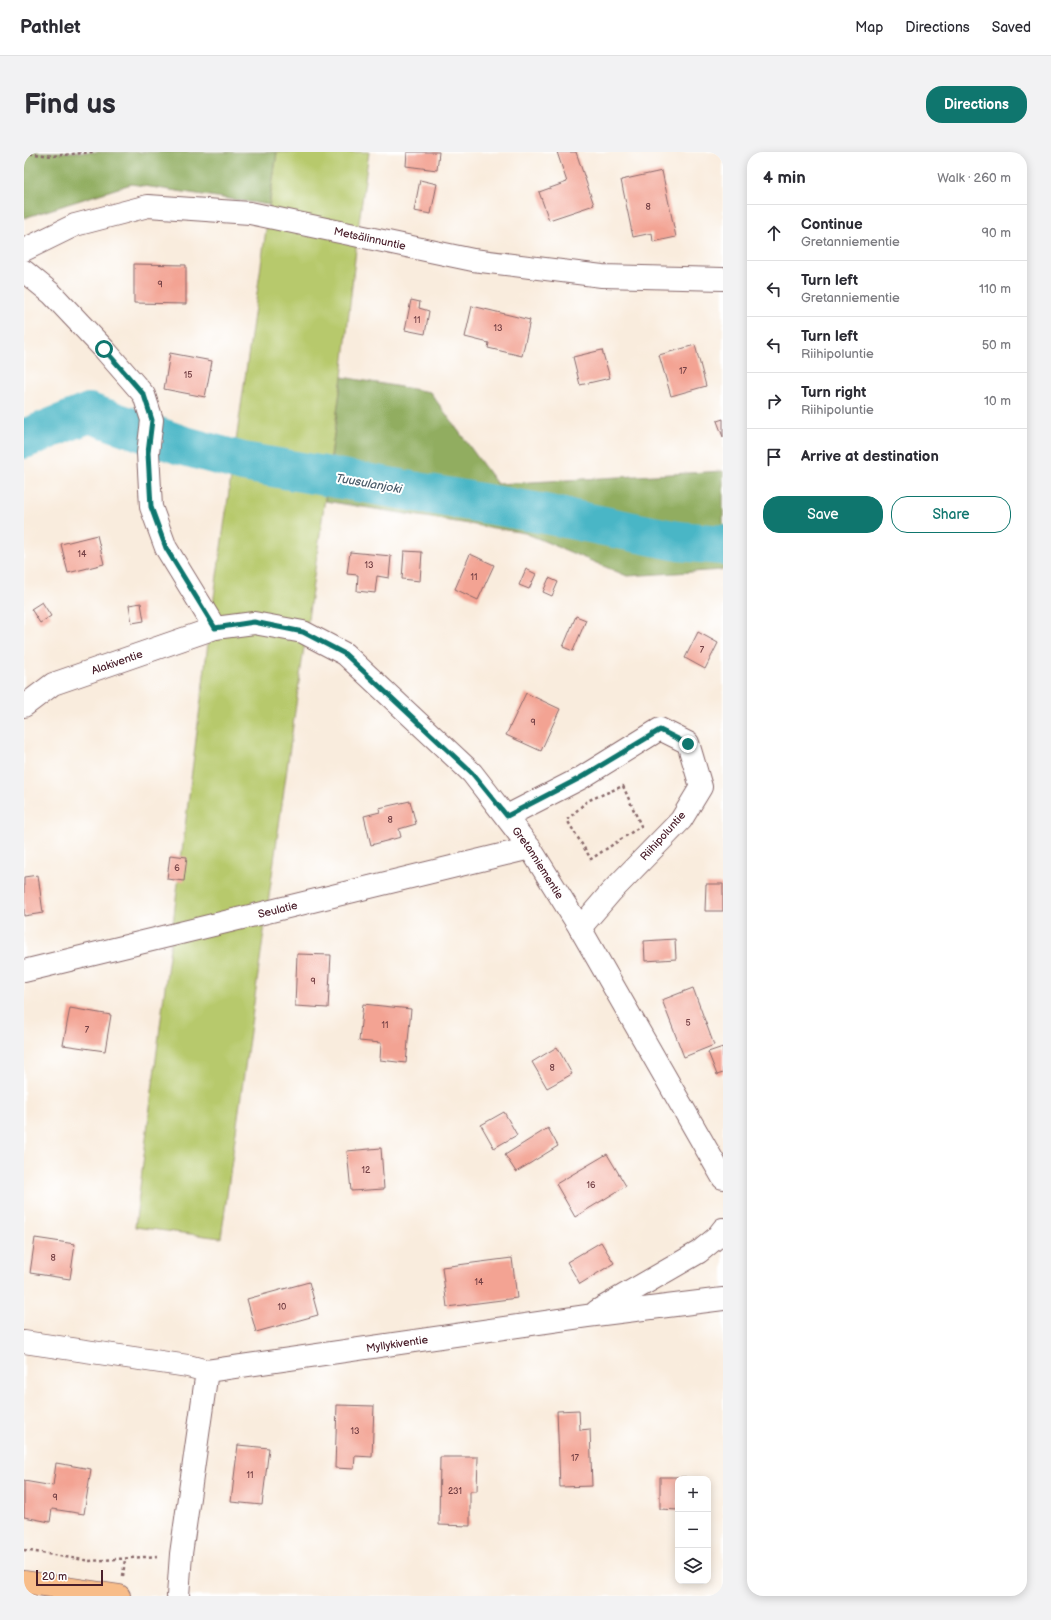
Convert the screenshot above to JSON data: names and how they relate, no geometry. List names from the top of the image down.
{
  "streets": {
    "street": [
      "Metsälinnuntie",
      "Alakiventie",
      "Riihipoluntie",
      "Gretanniementie",
      "Seulatie",
      "Myllykiventie"
    ]
  },
  "crossings": [
    ["Alakiventie", "Gretanniementie"],
    ["Riihipoluntie", "Gretanniementie"],
    ["Gretanniementie", "Seulatie"]
  ],
  "water": ["Tuusulanjoki"],
  "house_numbers": [
    "8",
    "9",
    "11",
    "13",
    "17",
    "15",
    "14",
    "13",
    "11",
    "7",
    "9",
    "8",
    "6",
    "9",
    "5",
    "11",
    "7",
    "8",
    "12",
    "16",
    "8",
    "14",
    "10",
    "13",
    "17",
    "11",
    "231",
    "9"
  ],
  "scale_bar": "20 m",
  "page": {
    "header": "Pathlet",
    "nav": ["Map", "Directions", "Saved"],
    "buttons": [
      "Directions",
      ["Save", "Share"]
    ],
    "title": "Find us",
    "heading": ["4 min", "Walk · 260 m"],
    "list": [
      ["Continue", "Gretanniementie", "90 m"],
      ["Turn left", "Gretanniementie", "110 m"],
      ["Turn left", "Riihipoluntie", "50 m"],
      ["Turn right", "Riihipoluntie", "10 m"],
      "Arrive at destination"
    ],
    "map_buttons": ["+", "−"],
    "scale": "20 m"
  }
}
